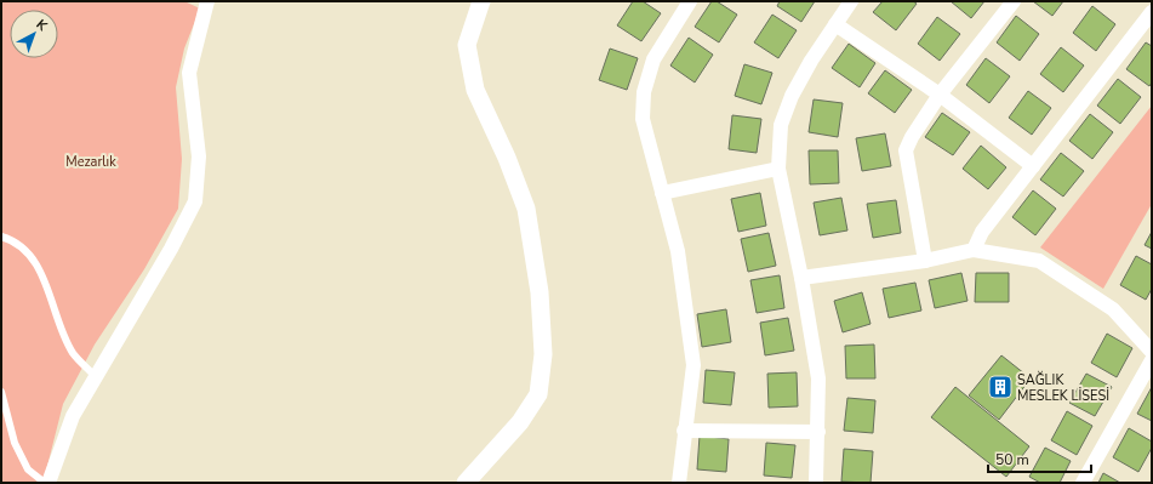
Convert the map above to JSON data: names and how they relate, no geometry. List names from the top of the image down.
{
  "parks": ["Mezarlık"],
  "places": {
    "building": ["SAĞLIK MESLEK LİSESİ"]
  },
  "scale_bar": "50 m",
  "north": "top right"
}
